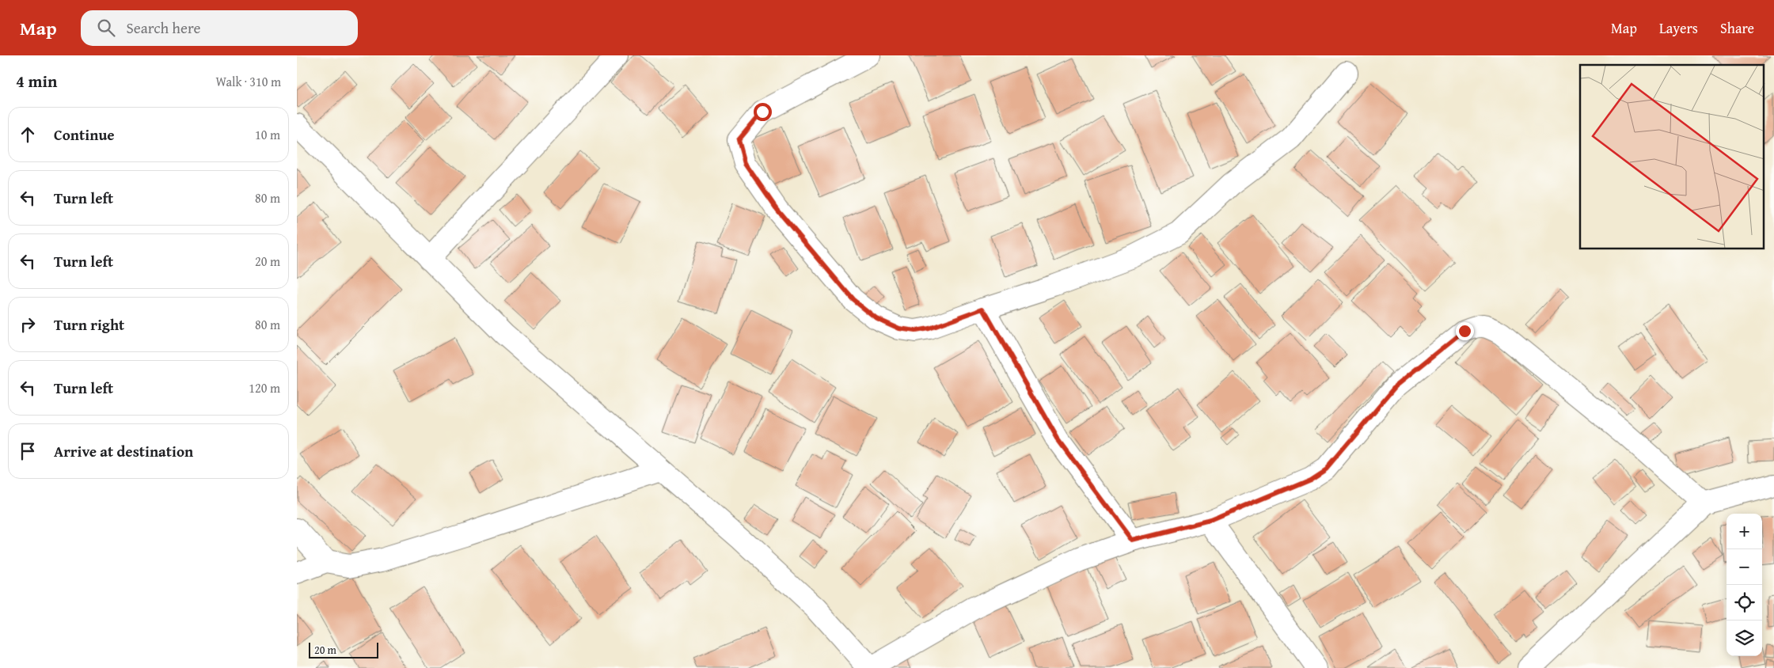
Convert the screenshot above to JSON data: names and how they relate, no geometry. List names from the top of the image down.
{
  "scale_bar": "20 m",
  "page": {
    "header": "Map",
    "search": "Search here",
    "nav": ["Map", "Layers", "Share"],
    "heading": ["4 min", "Walk · 310 m"],
    "list": [
      ["Continue", "10 m"],
      ["Turn left", "80 m"],
      ["Turn left", "20 m"],
      ["Turn right", "80 m"],
      ["Turn left", "120 m"],
      "Arrive at destination"
    ],
    "map_buttons": ["+", "−"],
    "scale": "20 m"
  }
}
